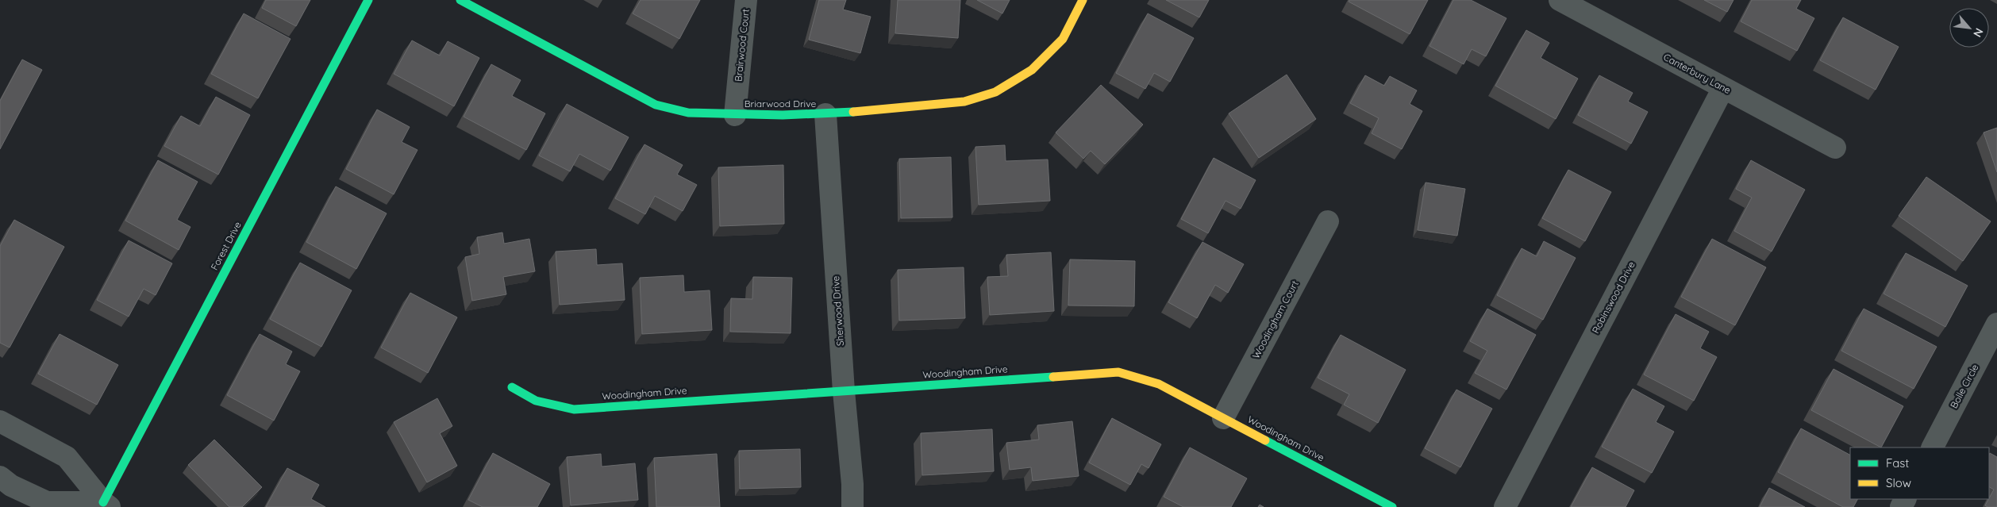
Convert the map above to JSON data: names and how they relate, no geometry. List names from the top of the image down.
{
  "streets": {
    "street": [
      "Brairwood Court",
      "Canterbury Lane",
      "Briarwood Drive",
      "Forest Drive",
      "Robinswood Drive",
      "Sherwood Drive",
      "Woodingham Court",
      "Woodingham Drive",
      "Bolle Circle"
    ]
  },
  "crossings": [
    ["Brairwood Court", "Briarwood Drive"],
    ["Canterbury Lane", "Robinswood Drive"],
    ["Briarwood Drive", "Sherwood Drive"],
    ["Sherwood Drive", "Woodingham Drive"],
    ["Woodingham Court", "Woodingham Drive"]
  ],
  "legend": ["Fast", "Slow"],
  "north": "bottom right"
}
